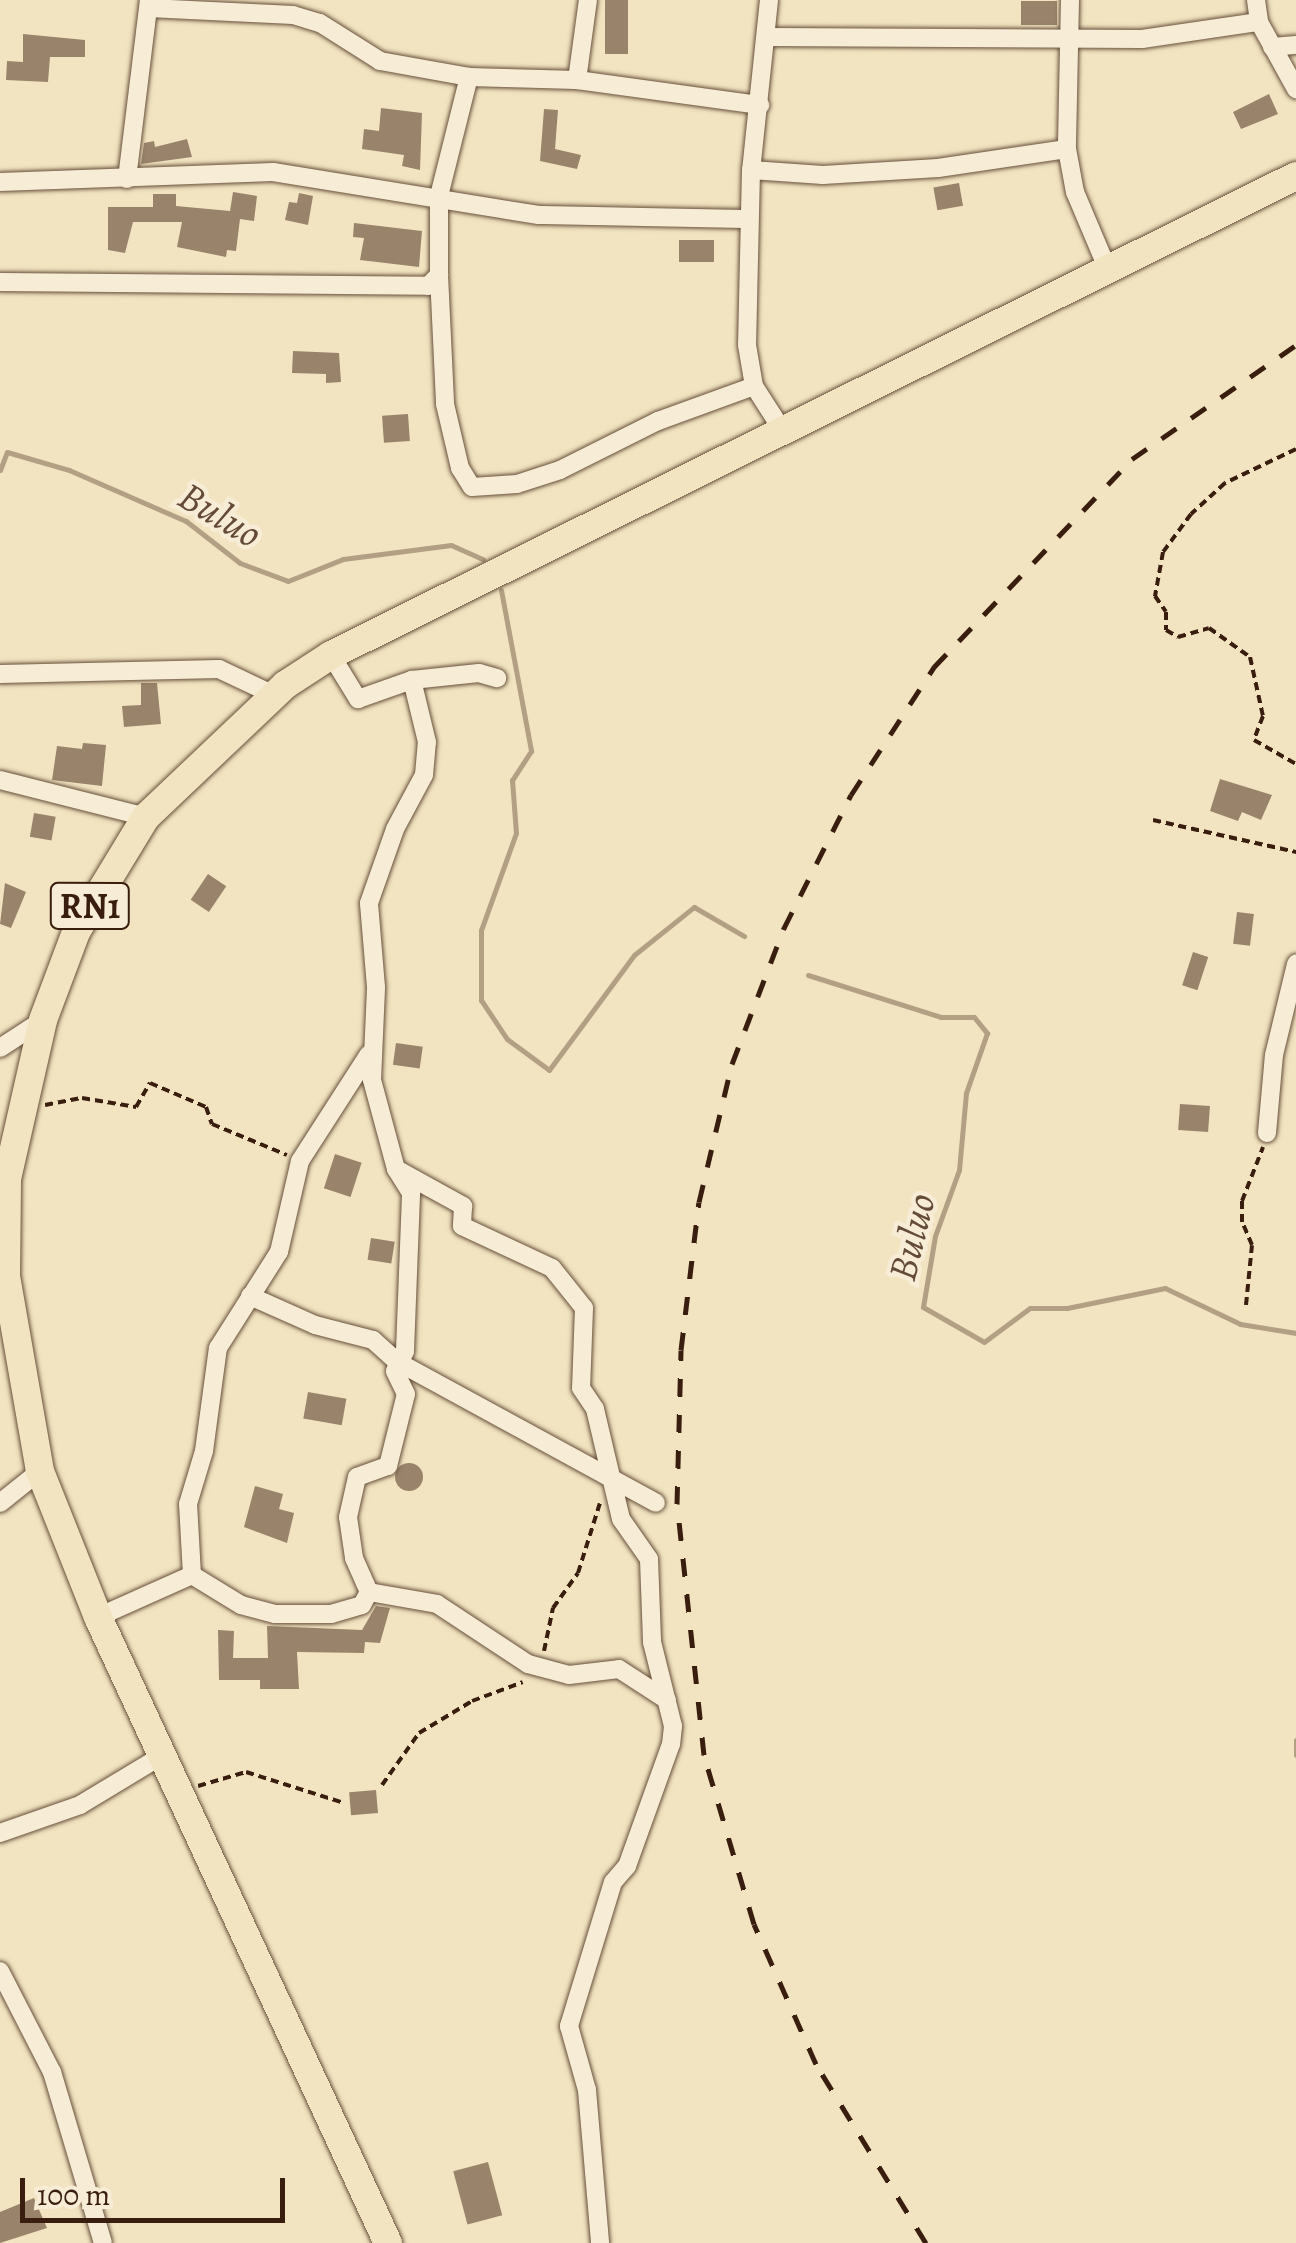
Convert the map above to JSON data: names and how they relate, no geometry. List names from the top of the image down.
{
  "streets": {
    "highway": ["RN1"]
  },
  "water": ["Buluo"],
  "scale_bar": "100 m"
}
